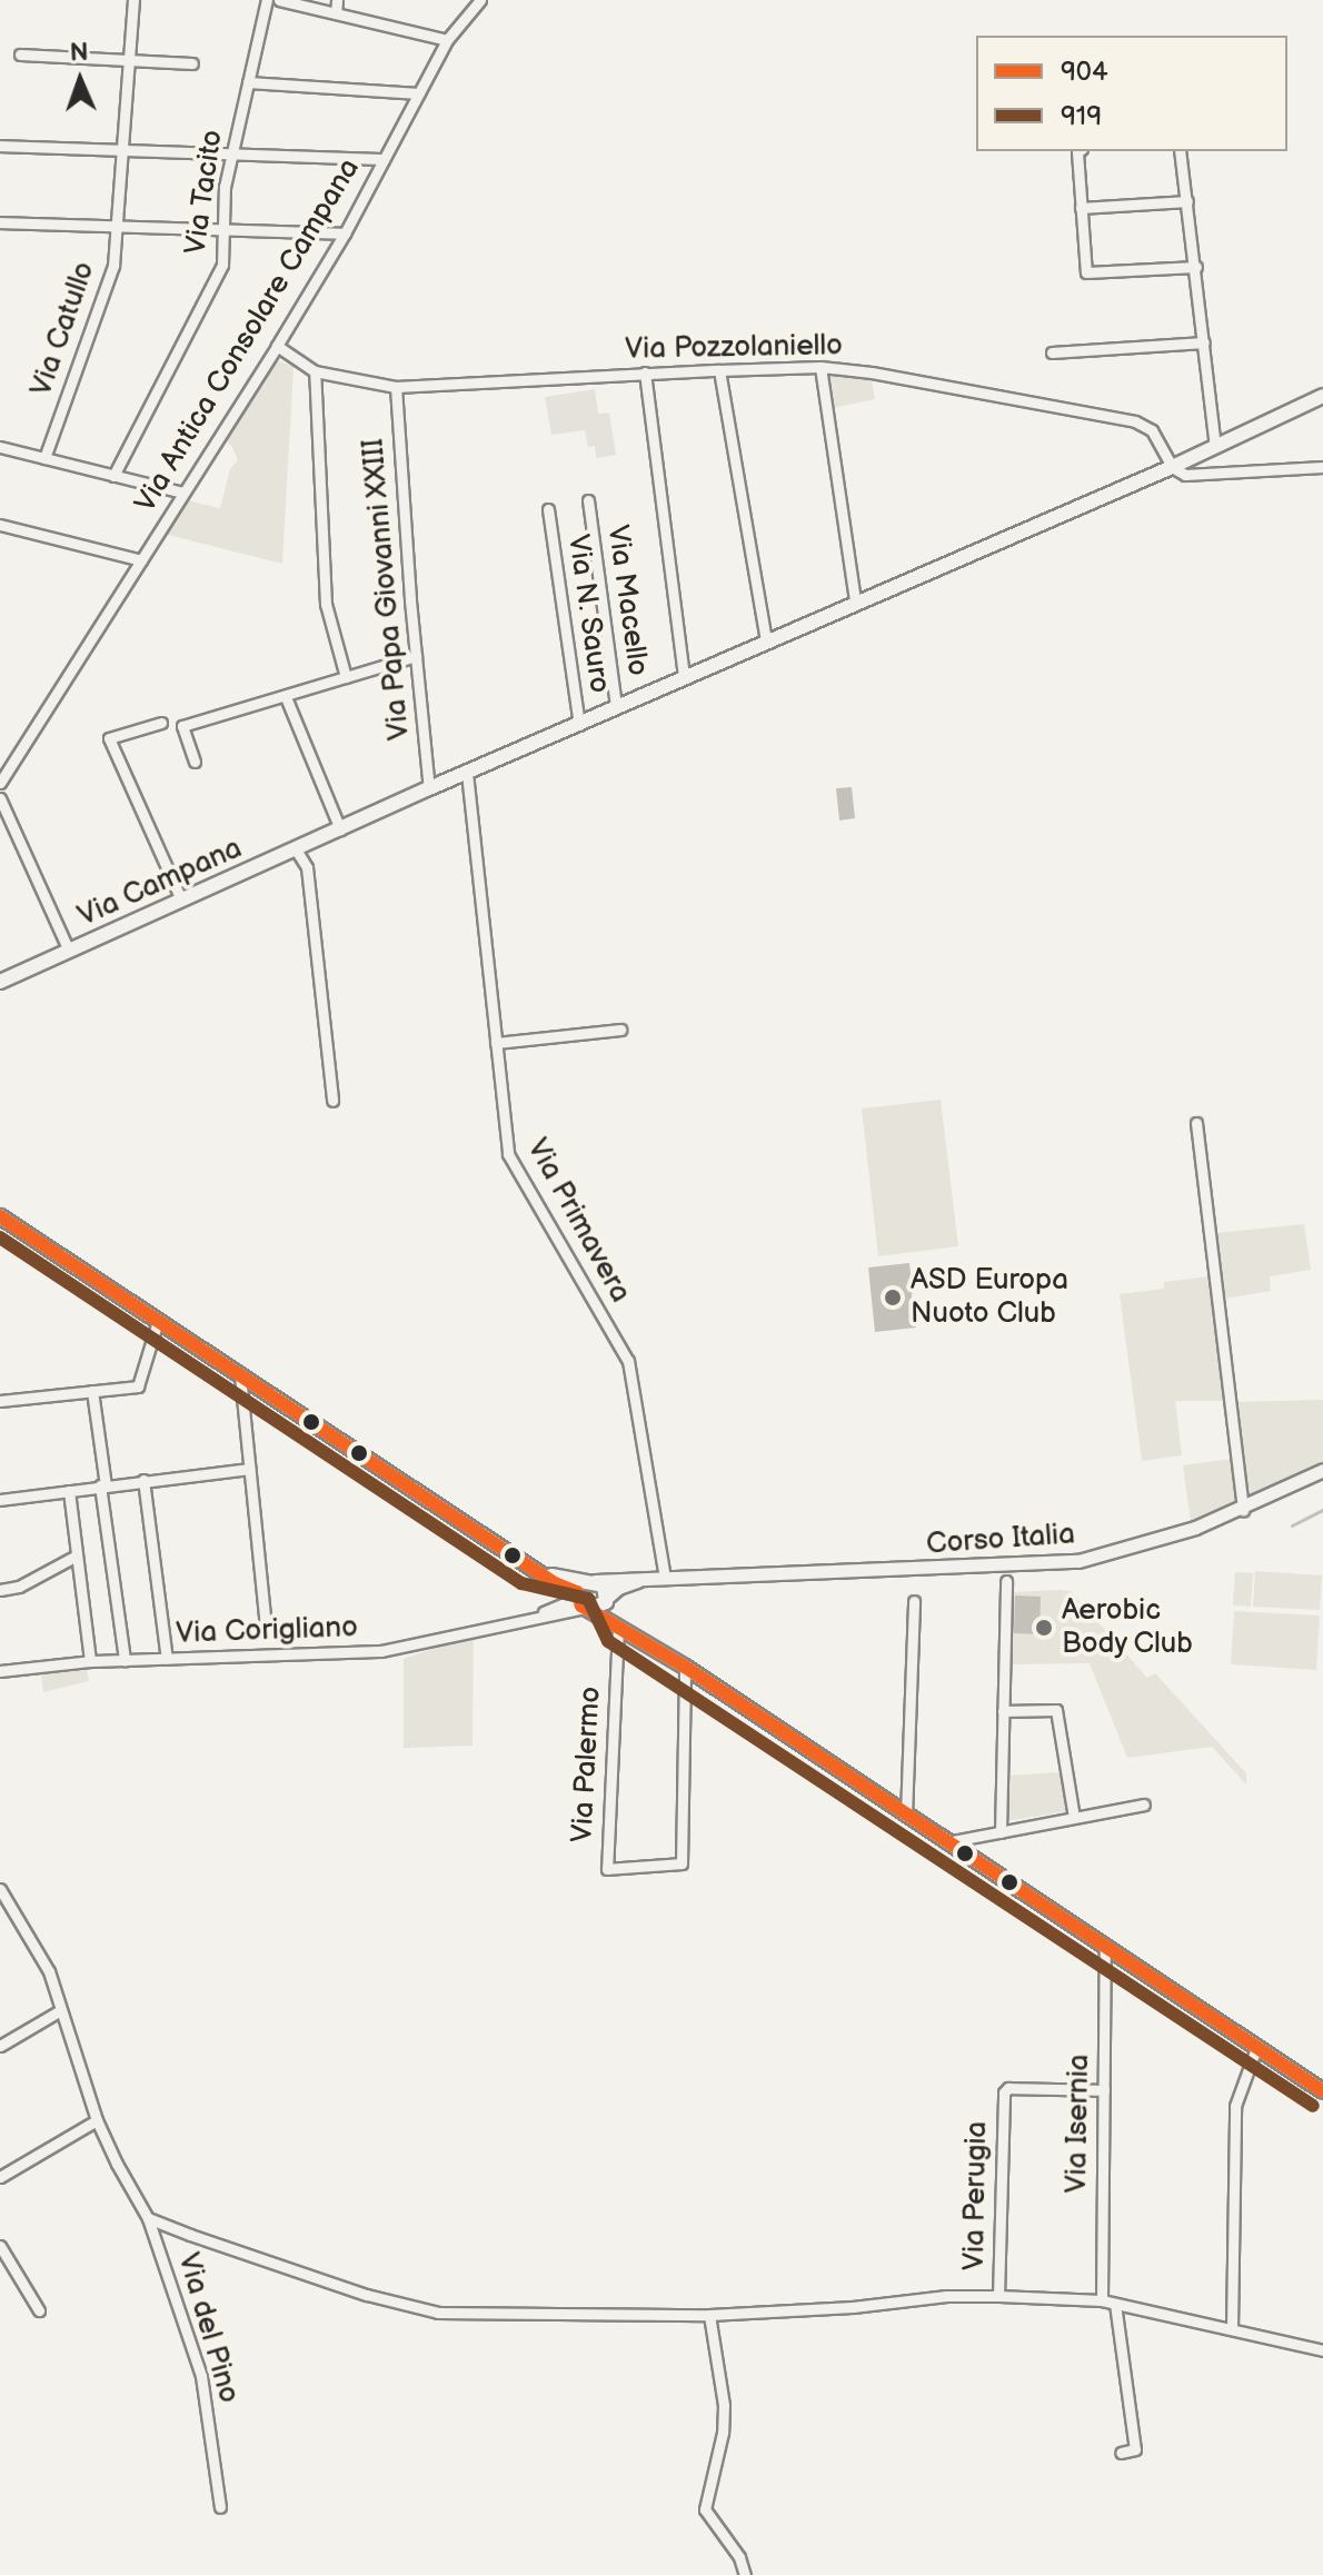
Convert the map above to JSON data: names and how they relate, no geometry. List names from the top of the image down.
{
  "streets": {
    "main road": ["Via Campana"],
    "street": [
      "Via Tacito",
      "Via Catullo",
      "Via Antica Consolare Campana",
      "Via Pozzolaniello",
      "Via Papa Giovanni XXIII",
      "Via Macello",
      "Via N. Sauro",
      "Via Primavera",
      "Corso Italia",
      "Via Corigliano",
      "Via Palermo",
      "Via Isernia",
      "Via Perugia",
      "Via del Pino"
    ]
  },
  "crossings": [
    ["Via Antica Consolare Campana", "Via Pozzolaniello"],
    ["Via Pozzolaniello", "Via Papa Giovanni XXIII"],
    ["Via Pozzolaniello", "Via Campana"],
    ["Via Papa Giovanni XXIII", "Via Campana"],
    ["Via Macello", "Via Campana"],
    ["Via N. Sauro", "Via Campana"],
    ["Via Campana", "Via Primavera"],
    ["Via Primavera", "Corso Italia"],
    ["Via Isernia", "Via Perugia"]
  ],
  "places": ["ASD Europa Nuoto Club", "Aerobic Body Club"],
  "lines": ["transit line 904", "transit line 919"],
  "legend": ["904", "919"],
  "north": "top"
}
